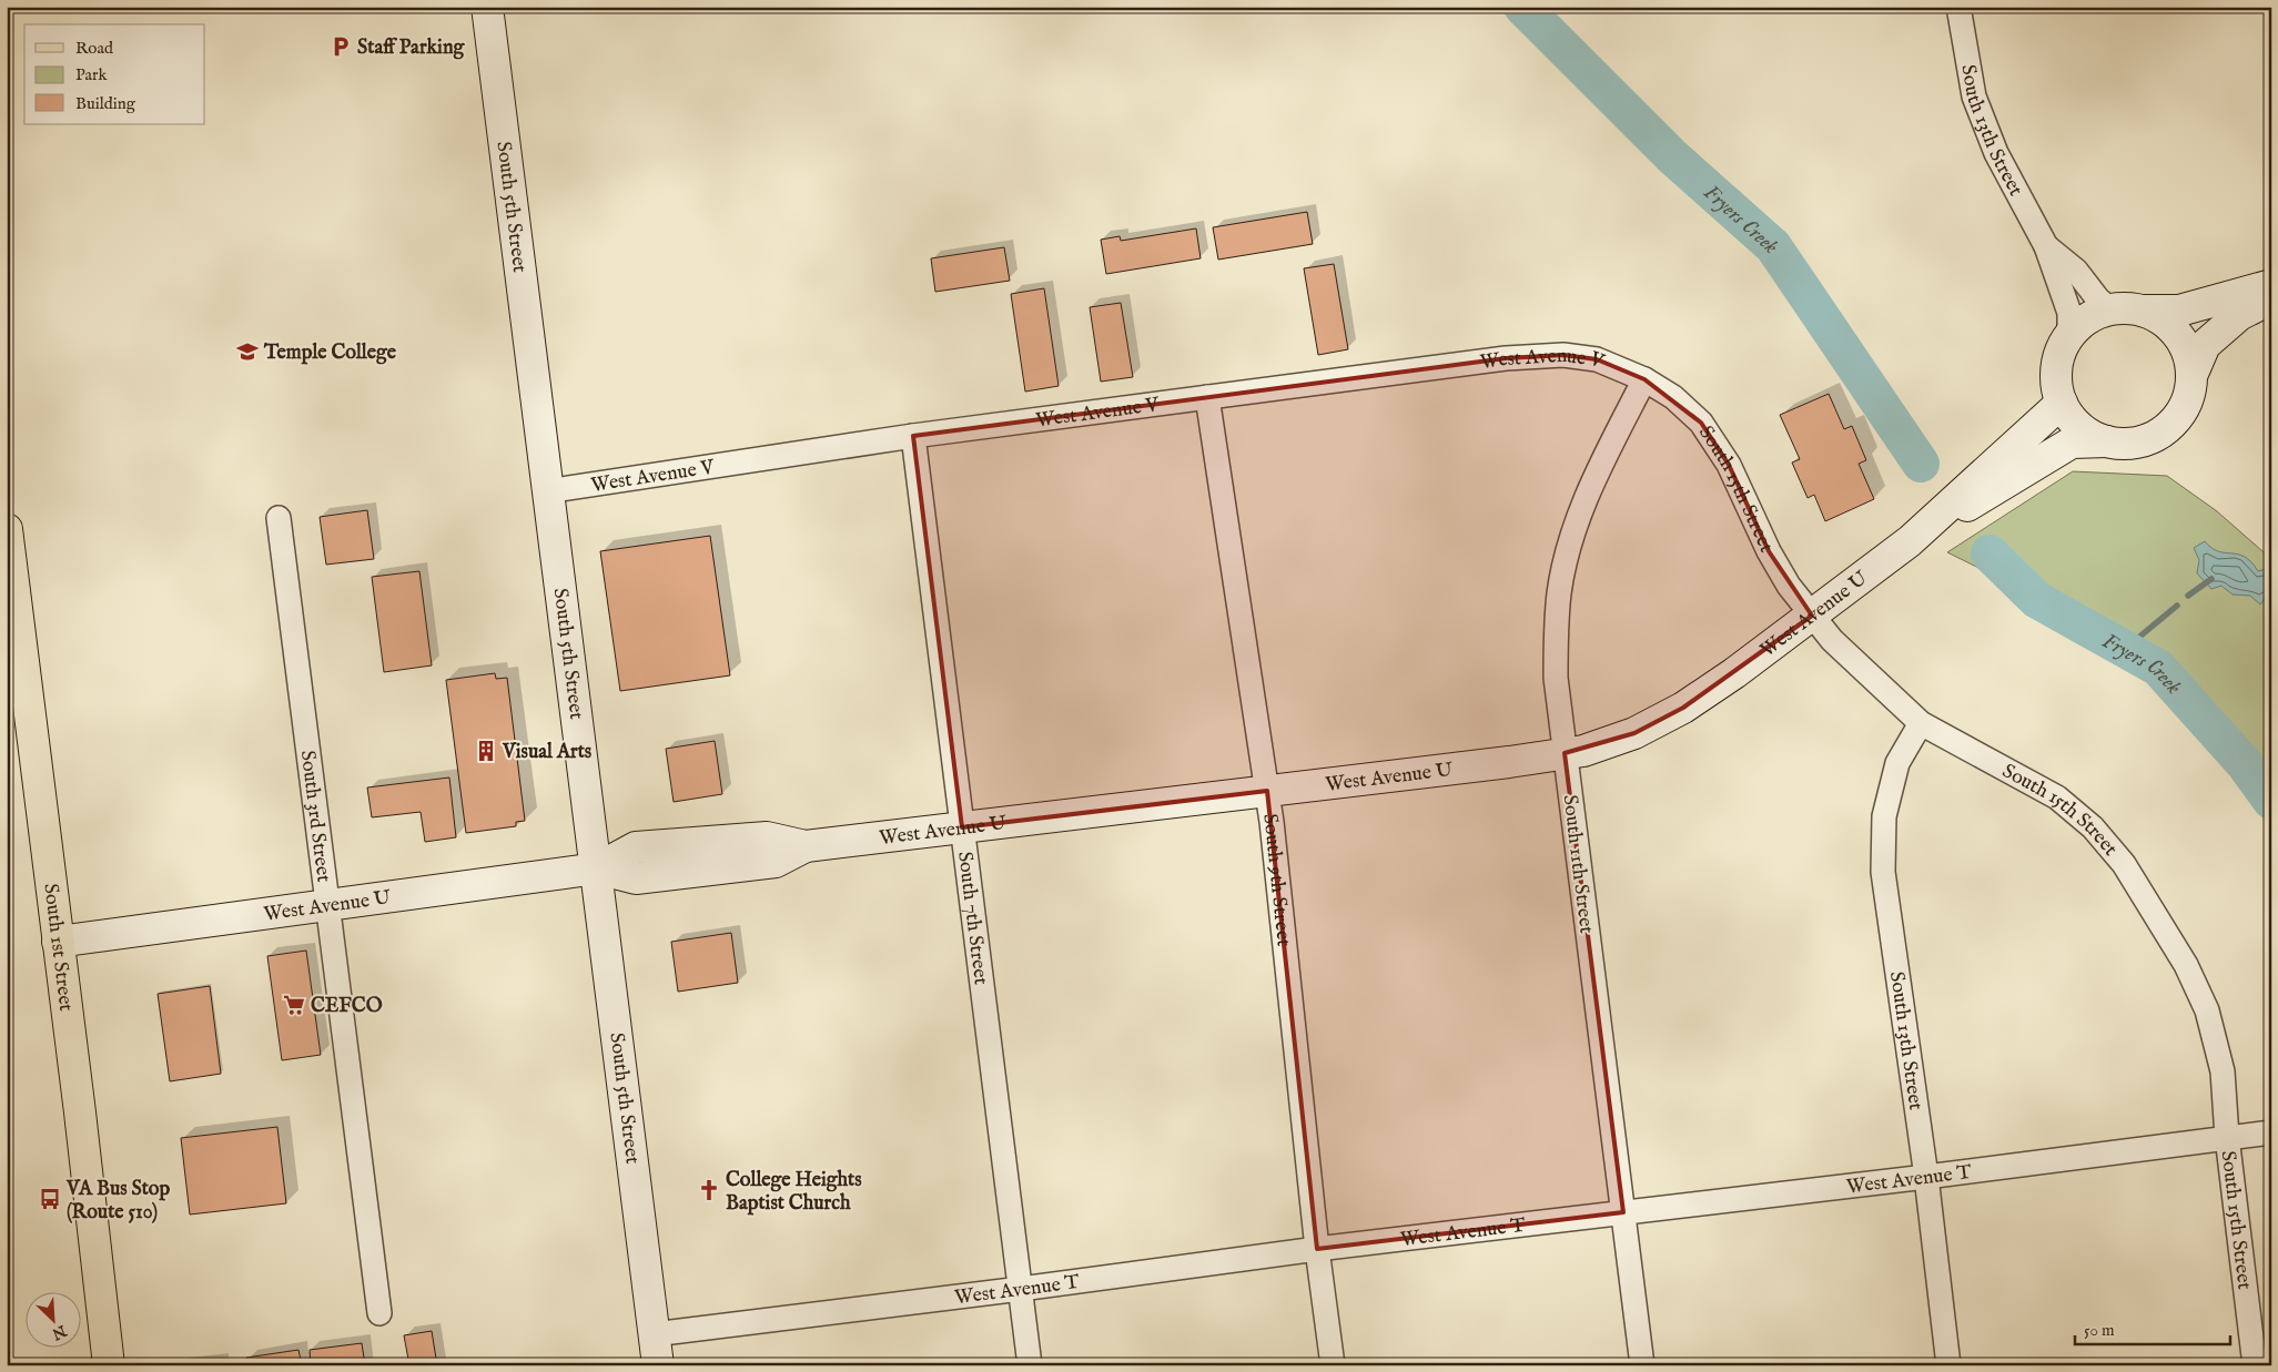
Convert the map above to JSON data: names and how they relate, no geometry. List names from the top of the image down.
{
  "streets": {
    "main road": ["South 1st Street"],
    "street": [
      "South 13th Street",
      "South 5th Street",
      "West Avenue V",
      "South 15th Street",
      "West Avenue U",
      "South 3rd Street",
      "South 11th Street",
      "South 9th Street",
      "South 7th Street",
      "West Avenue T"
    ]
  },
  "crossings": [
    ["South 13th Street", "South 15th Street"],
    ["South 13th Street", "West Avenue U"],
    ["South 13th Street", "West Avenue T"],
    ["South 5th Street", "West Avenue V"],
    ["South 5th Street", "West Avenue U"],
    ["South 5th Street", "West Avenue T"],
    ["West Avenue V", "South 15th Street"],
    ["West Avenue V", "South 11th Street"],
    ["West Avenue V", "South 9th Street"],
    ["West Avenue V", "South 7th Street"],
    ["South 15th Street", "West Avenue U"],
    ["South 15th Street", "South 11th Street"],
    ["South 15th Street", "West Avenue T"],
    ["West Avenue U", "South 3rd Street"],
    ["West Avenue U", "South 11th Street"],
    ["West Avenue U", "South 9th Street"],
    ["West Avenue U", "South 7th Street"],
    ["West Avenue U", "South 1st Street"],
    ["South 11th Street", "West Avenue T"],
    ["South 9th Street", "West Avenue T"],
    ["South 7th Street", "West Avenue T"]
  ],
  "water": ["Fryers Creek"],
  "places": {
    "parking": ["Staff Parking"],
    "school or university": ["Temple College"],
    "building": ["Visual Arts"],
    "supermarket": ["CEFCO"],
    "church": ["College Heights Baptist Church"],
    "bus stop": ["VA Bus Stop (Route 510)"]
  },
  "legend": ["Road", "Park", "Building"],
  "scale_bar": "50 m",
  "north": "bottom right"
}
